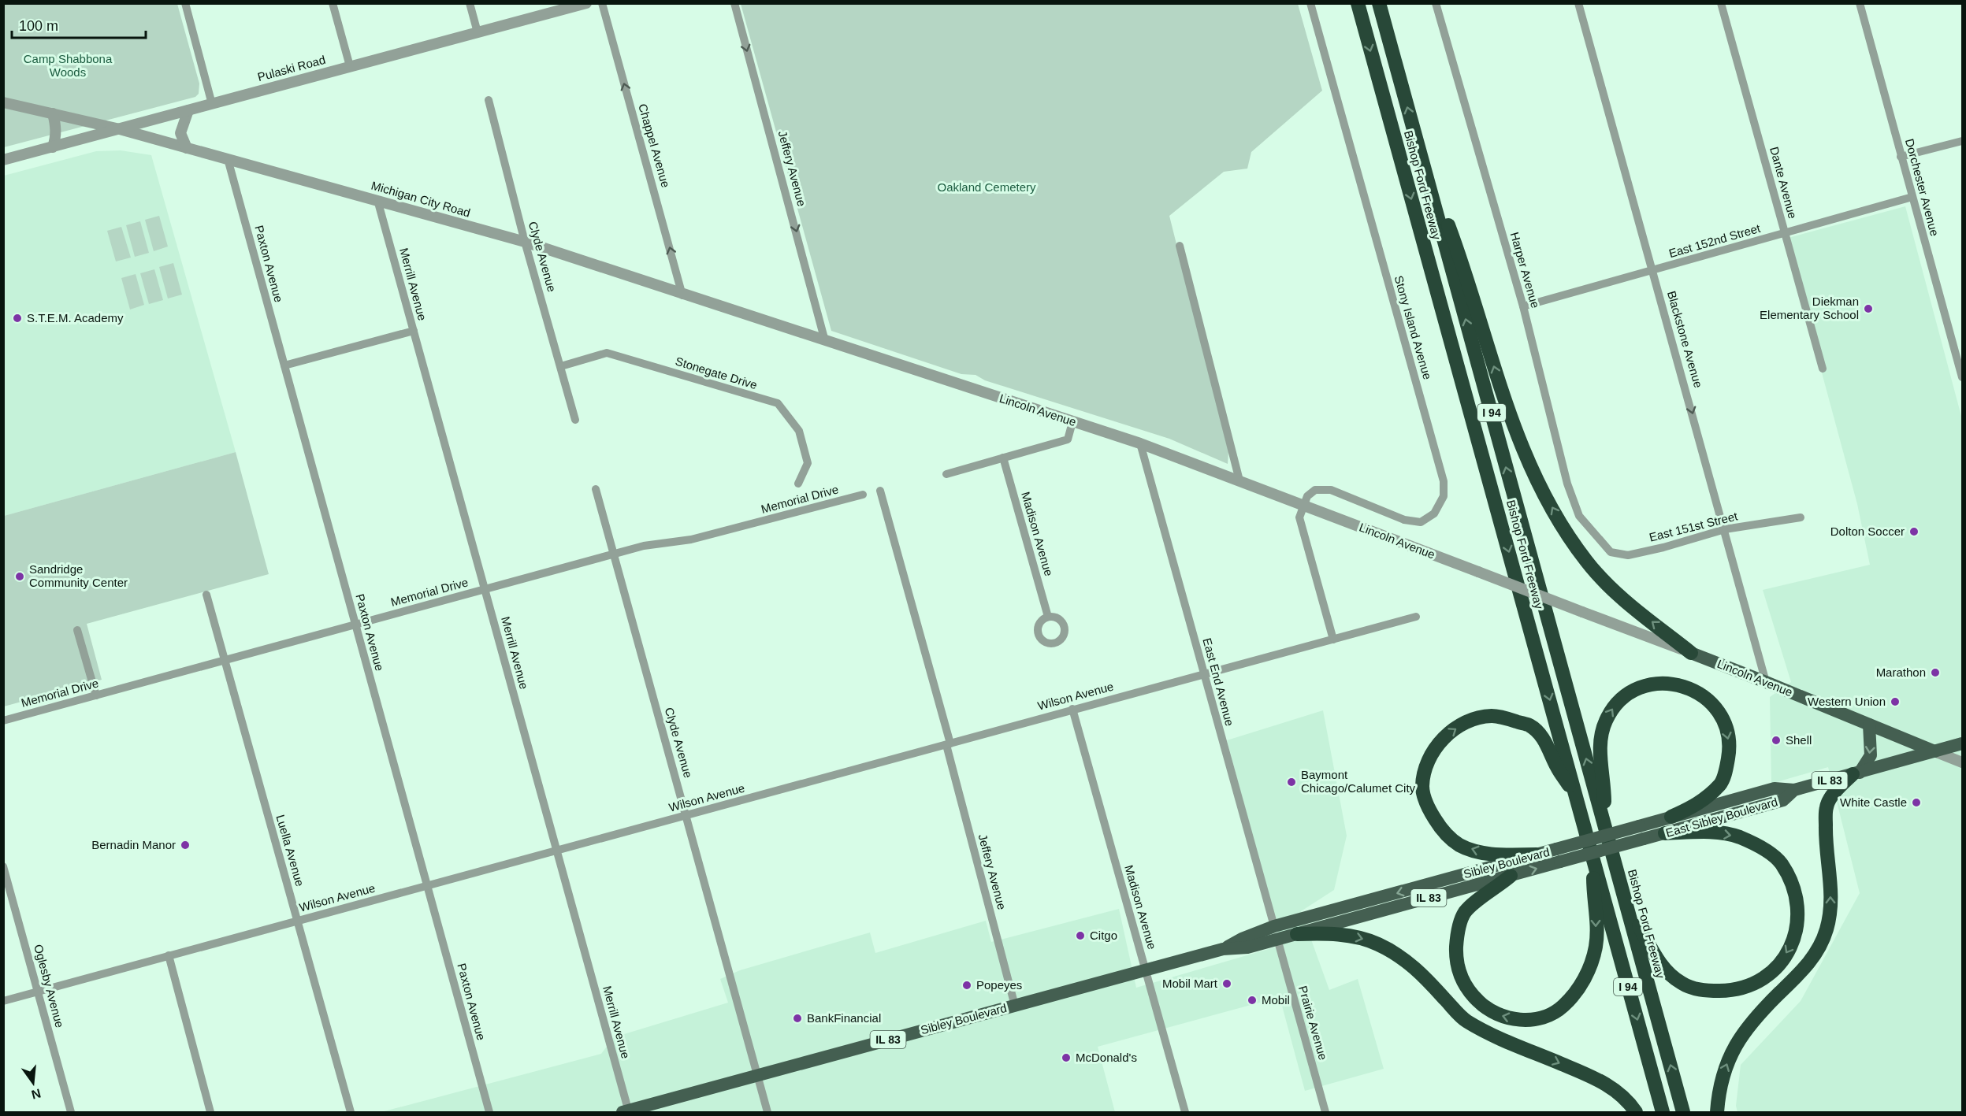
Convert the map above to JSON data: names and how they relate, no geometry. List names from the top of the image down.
{
  "streets": {
    "highway": ["Bishop Ford Freeway", "I 94"],
    "main road": [
      "Lincoln Avenue",
      "IL 83",
      "East Sibley Boulevard",
      "Sibley Boulevard"
    ],
    "street": [
      "Pulaski Road",
      "Chappel Avenue",
      "Jeffery Avenue",
      "Dante Avenue",
      "Dorchester Avenue",
      "Michigan City Road",
      "East 152nd Street",
      "Clyde Avenue",
      "Paxton Avenue",
      "Harper Avenue",
      "Merrill Avenue",
      "Stony Island Avenue",
      "Blackstone Avenue",
      "Stonegate Drive",
      "Memorial Drive",
      "East 151st Street",
      "Madison Avenue",
      "East End Avenue",
      "Wilson Avenue",
      "Luella Avenue",
      "Oglesby Avenue",
      "Prairie Avenue"
    ]
  },
  "crossings": [
    ["Pulaski Road", "Michigan City Road"],
    ["Chappel Avenue", "Michigan City Road"],
    ["Jeffery Avenue", "Michigan City Road"],
    ["Jeffery Avenue", "Lincoln Avenue"],
    ["Jeffery Avenue", "Wilson Avenue"],
    ["Jeffery Avenue", "Sibley Boulevard"],
    ["Dante Avenue", "East 152nd Street"],
    ["Dorchester Avenue", "East 152nd Street"],
    ["Michigan City Road", "Clyde Avenue"],
    ["Michigan City Road", "Paxton Avenue"],
    ["Michigan City Road", "Merrill Avenue"],
    ["Michigan City Road", "Lincoln Avenue"],
    ["East 152nd Street", "Harper Avenue"],
    ["East 152nd Street", "Blackstone Avenue"],
    ["Clyde Avenue", "Stonegate Drive"],
    ["Clyde Avenue", "Memorial Drive"],
    ["Clyde Avenue", "Wilson Avenue"],
    ["Clyde Avenue", "Sibley Boulevard"],
    ["Paxton Avenue", "Memorial Drive"],
    ["Paxton Avenue", "Wilson Avenue"],
    ["Harper Avenue", "East 151st Street"],
    ["Merrill Avenue", "Memorial Drive"],
    ["Merrill Avenue", "Wilson Avenue"],
    ["Merrill Avenue", "Sibley Boulevard"],
    ["Stony Island Avenue", "Lincoln Avenue"],
    ["Blackstone Avenue", "Lincoln Avenue"],
    ["Blackstone Avenue", "East 151st Street"],
    ["Lincoln Avenue", "East End Avenue"],
    ["Lincoln Avenue", "East Sibley Boulevard"],
    ["Memorial Drive", "Luella Avenue"],
    ["Madison Avenue", "Wilson Avenue"],
    ["Madison Avenue", "Sibley Boulevard"],
    ["East End Avenue", "Wilson Avenue"],
    ["East End Avenue", "Sibley Boulevard"],
    ["East End Avenue", "Prairie Avenue"],
    ["Wilson Avenue", "Luella Avenue"],
    ["Wilson Avenue", "Oglesby Avenue"],
    ["East Sibley Boulevard", "Sibley Boulevard"],
    ["Sibley Boulevard", "Prairie Avenue"]
  ],
  "one_way": ["Chappel Avenue", "Jeffery Avenue", "Blackstone Avenue"],
  "parks": ["Camp Shabbona Woods", "Oakland Cemetery"],
  "places": [
    "Diekman Elementary School",
    "S.T.E.M. Academy",
    "Dolton Soccer",
    "Sandridge Community Center",
    "Marathon",
    "Western Union",
    "Shell",
    "Baymont Chicago/Calumet City",
    "White Castle",
    "Bernadin Manor",
    "Citgo",
    "Mobil Mart",
    "Popeyes",
    "Mobil",
    "BankFinancial",
    "McDonald's"
  ],
  "scale_bar": "100 m",
  "north": "bottom"
}
